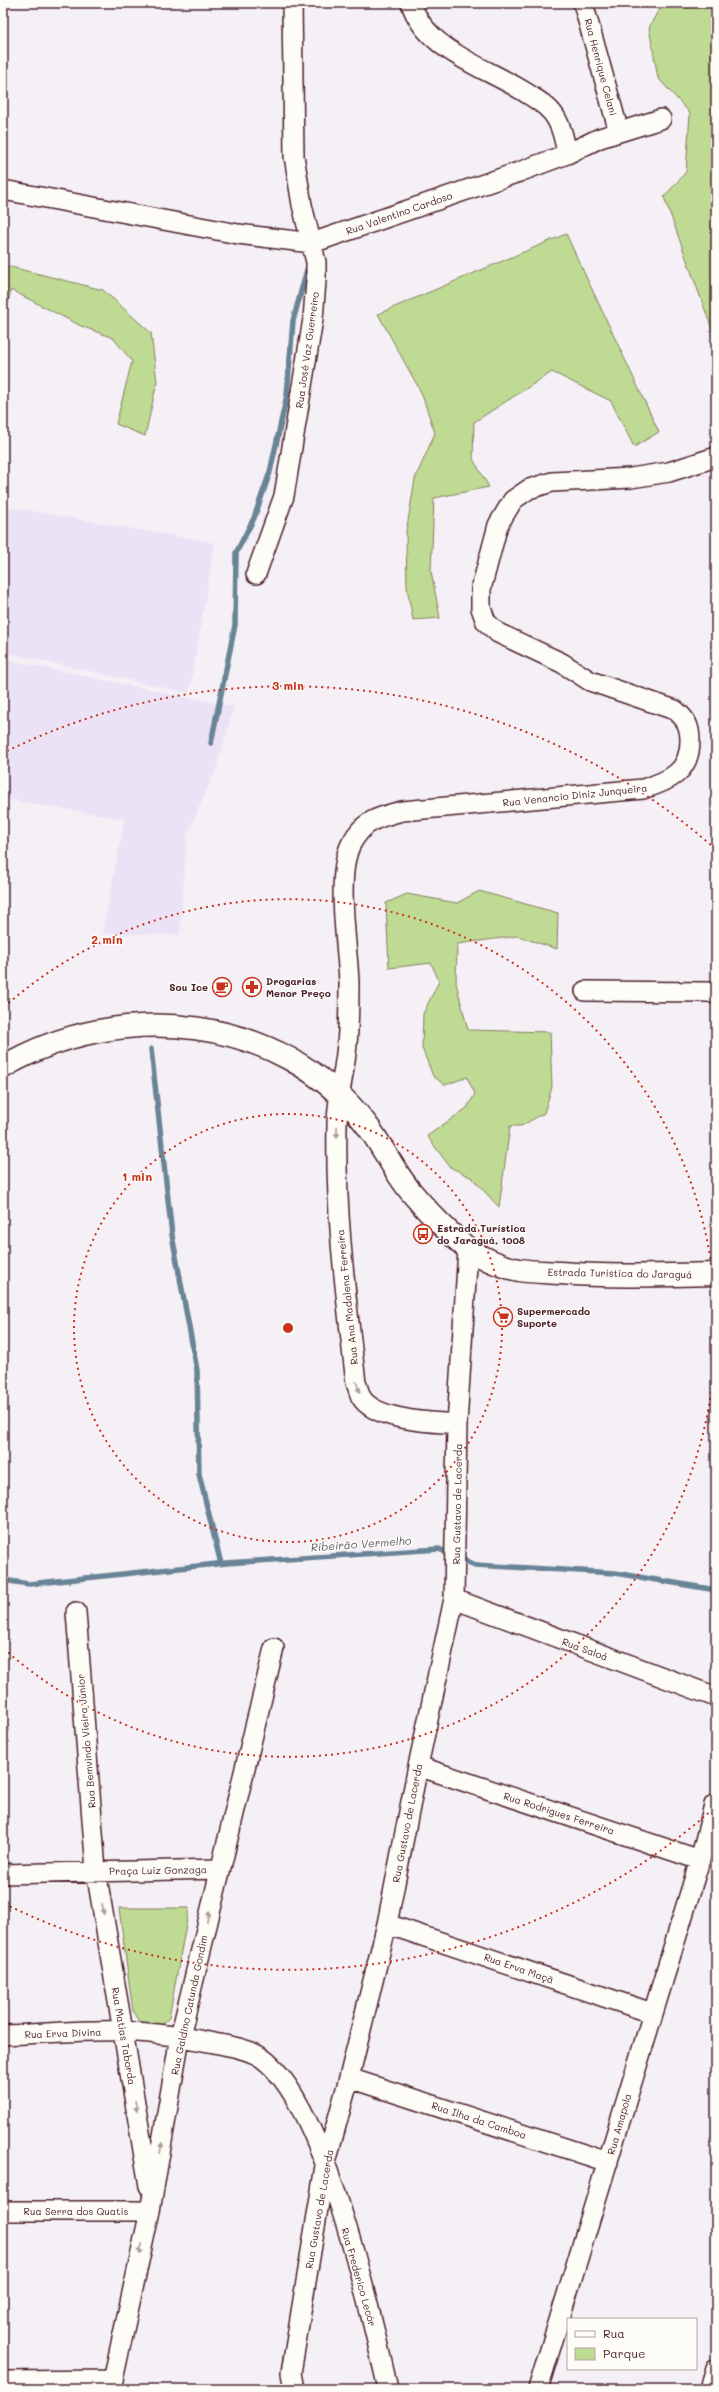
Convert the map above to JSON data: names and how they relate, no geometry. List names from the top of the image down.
{
  "streets": {
    "main road": ["Estrada Turística do Jaraguá"],
    "street": [
      "Rua Henrique Celani",
      "Rua Valentino Cardoso",
      "Rua José Vaz Guerreiro",
      "Rua Venancio Diniz Junqueira",
      "Rua Ana Madalena Ferreira",
      "Rua Gustavo de Lacerda",
      "Rua Saloá",
      "Rua Bemvindo Vieira Júnior",
      "Rua Rodrigues Ferreira",
      "Praça Luiz Gonzaga",
      "Rua Erva Maçã",
      "Rua Galdino Catunda Gondim",
      "Rua Erva Divina",
      "Rua Matias Taborda",
      "Rua Ilha da Camboa",
      "Rua Amapola",
      "Rua Serra dos Quatis",
      "Rua Frederico Lecór"
    ]
  },
  "crossings": [
    ["Rua Henrique Celani", "Rua Valentino Cardoso"],
    ["Rua Valentino Cardoso", "Rua José Vaz Guerreiro"],
    ["Rua Venancio Diniz Junqueira", "Estrada Turística do Jaraguá"],
    ["Rua Venancio Diniz Junqueira", "Rua Ana Madalena Ferreira"],
    ["Estrada Turística do Jaraguá", "Rua Ana Madalena Ferreira"],
    ["Estrada Turística do Jaraguá", "Rua Gustavo de Lacerda"],
    ["Rua Ana Madalena Ferreira", "Rua Gustavo de Lacerda"],
    ["Rua Gustavo de Lacerda", "Rua Saloá"],
    ["Rua Gustavo de Lacerda", "Rua Rodrigues Ferreira"],
    ["Rua Gustavo de Lacerda", "Rua Erva Maçã"],
    ["Rua Gustavo de Lacerda", "Rua Ilha da Camboa"],
    ["Rua Gustavo de Lacerda", "Rua Frederico Lecór"],
    ["Rua Bemvindo Vieira Júnior", "Praça Luiz Gonzaga"],
    ["Rua Bemvindo Vieira Júnior", "Rua Matias Taborda"],
    ["Rua Rodrigues Ferreira", "Rua Amapola"],
    ["Praça Luiz Gonzaga", "Rua Galdino Catunda Gondim"],
    ["Praça Luiz Gonzaga", "Rua Matias Taborda"],
    ["Rua Erva Maçã", "Rua Amapola"],
    ["Rua Galdino Catunda Gondim", "Rua Erva Divina"],
    ["Rua Galdino Catunda Gondim", "Rua Matias Taborda"],
    ["Rua Galdino Catunda Gondim", "Rua Serra dos Quatis"],
    ["Rua Galdino Catunda Gondim", "Rua Frederico Lecór"],
    ["Rua Erva Divina", "Rua Matias Taborda"],
    ["Rua Erva Divina", "Rua Frederico Lecór"],
    ["Rua Matias Taborda", "Rua Serra dos Quatis"],
    ["Rua Ilha da Camboa", "Rua Amapola"]
  ],
  "one_way": ["Rua Ana Madalena Ferreira", "Rua Matias Taborda"],
  "water": ["Ribeirão Vermelho"],
  "places": {
    "cafe": ["Sou Ice"],
    "pharmacy": ["Drogarias Menor Preço"],
    "bus stop": ["Estrada Turística do Jaraguá, 1008"],
    "supermarket": ["Supermercado Suporte"]
  },
  "legend": ["Rua", "Parque"],
  "rings": ["3 min", "2 min", "1 min"]
}
